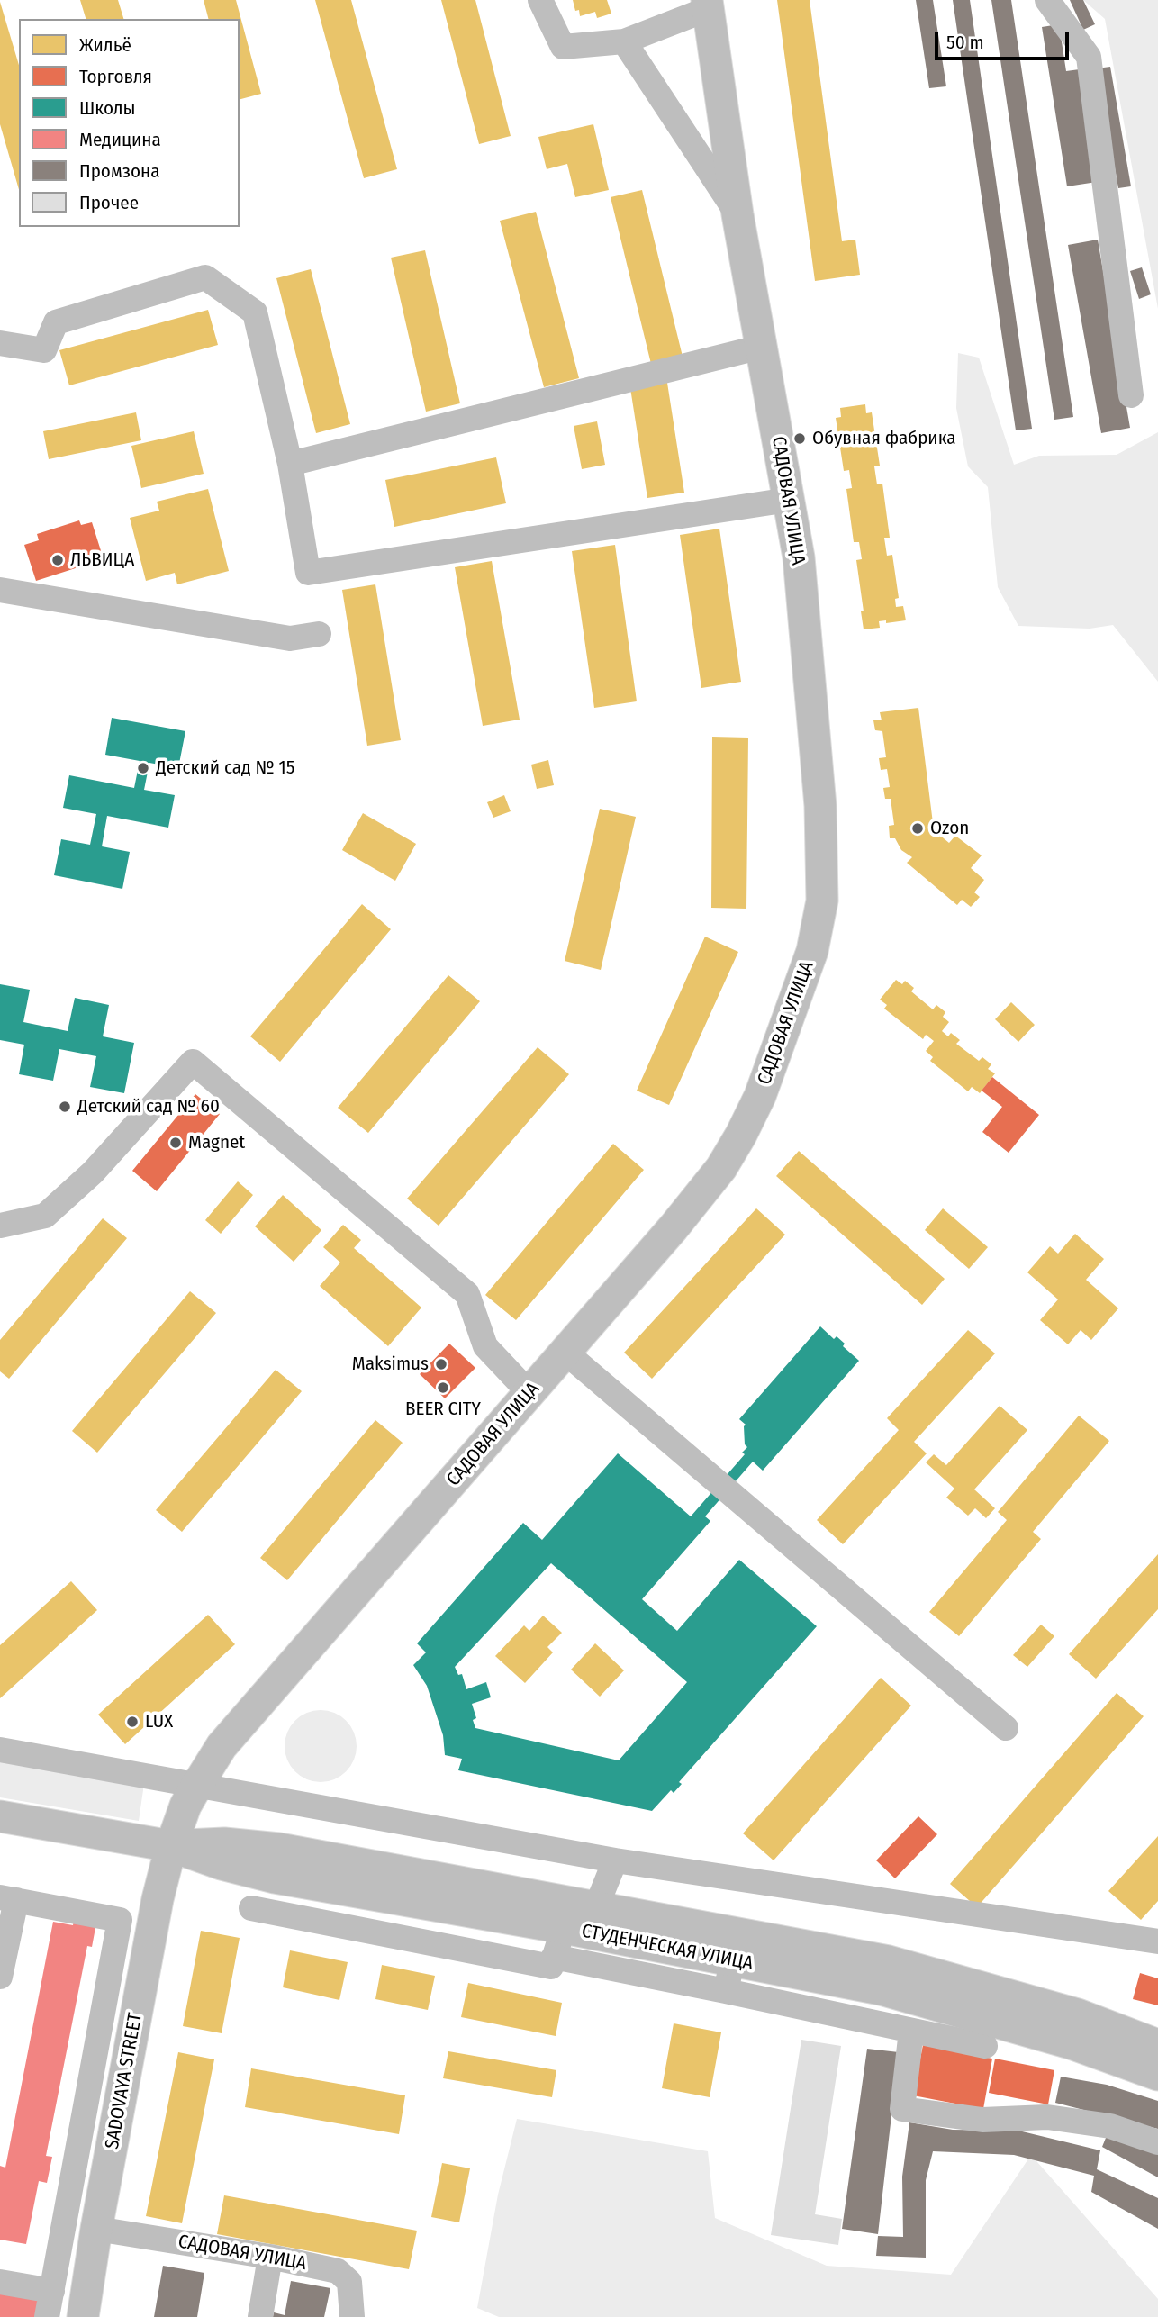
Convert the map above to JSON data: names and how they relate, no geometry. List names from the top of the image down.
{
  "streets": {
    "main road": ["САДОВАЯ УЛИЦА", "СТУДЕНЧЕСКАЯ УЛИЦА", "SADOVAYA STREET"]
  },
  "crossings": [
    ["САДОВАЯ УЛИЦА", "СТУДЕНЧЕСКАЯ УЛИЦА"],
    ["САДОВАЯ УЛИЦА", "SADOVAYA STREET"],
    ["СТУДЕНЧЕСКАЯ УЛИЦА", "SADOVAYA STREET"]
  ],
  "places": [
    "Обувная фабрика",
    "ЛЬВИЦА",
    "Детский сад № 15",
    "Ozon",
    "Детский сад № 60",
    "Magnet",
    "Maksimus",
    "BEER CITY",
    "LUX"
  ],
  "legend": [
    "Жильё",
    "Торговля",
    "Школы",
    "Медицина",
    "Промзона",
    "Прочее"
  ],
  "scale_bar": "50 m"
}
